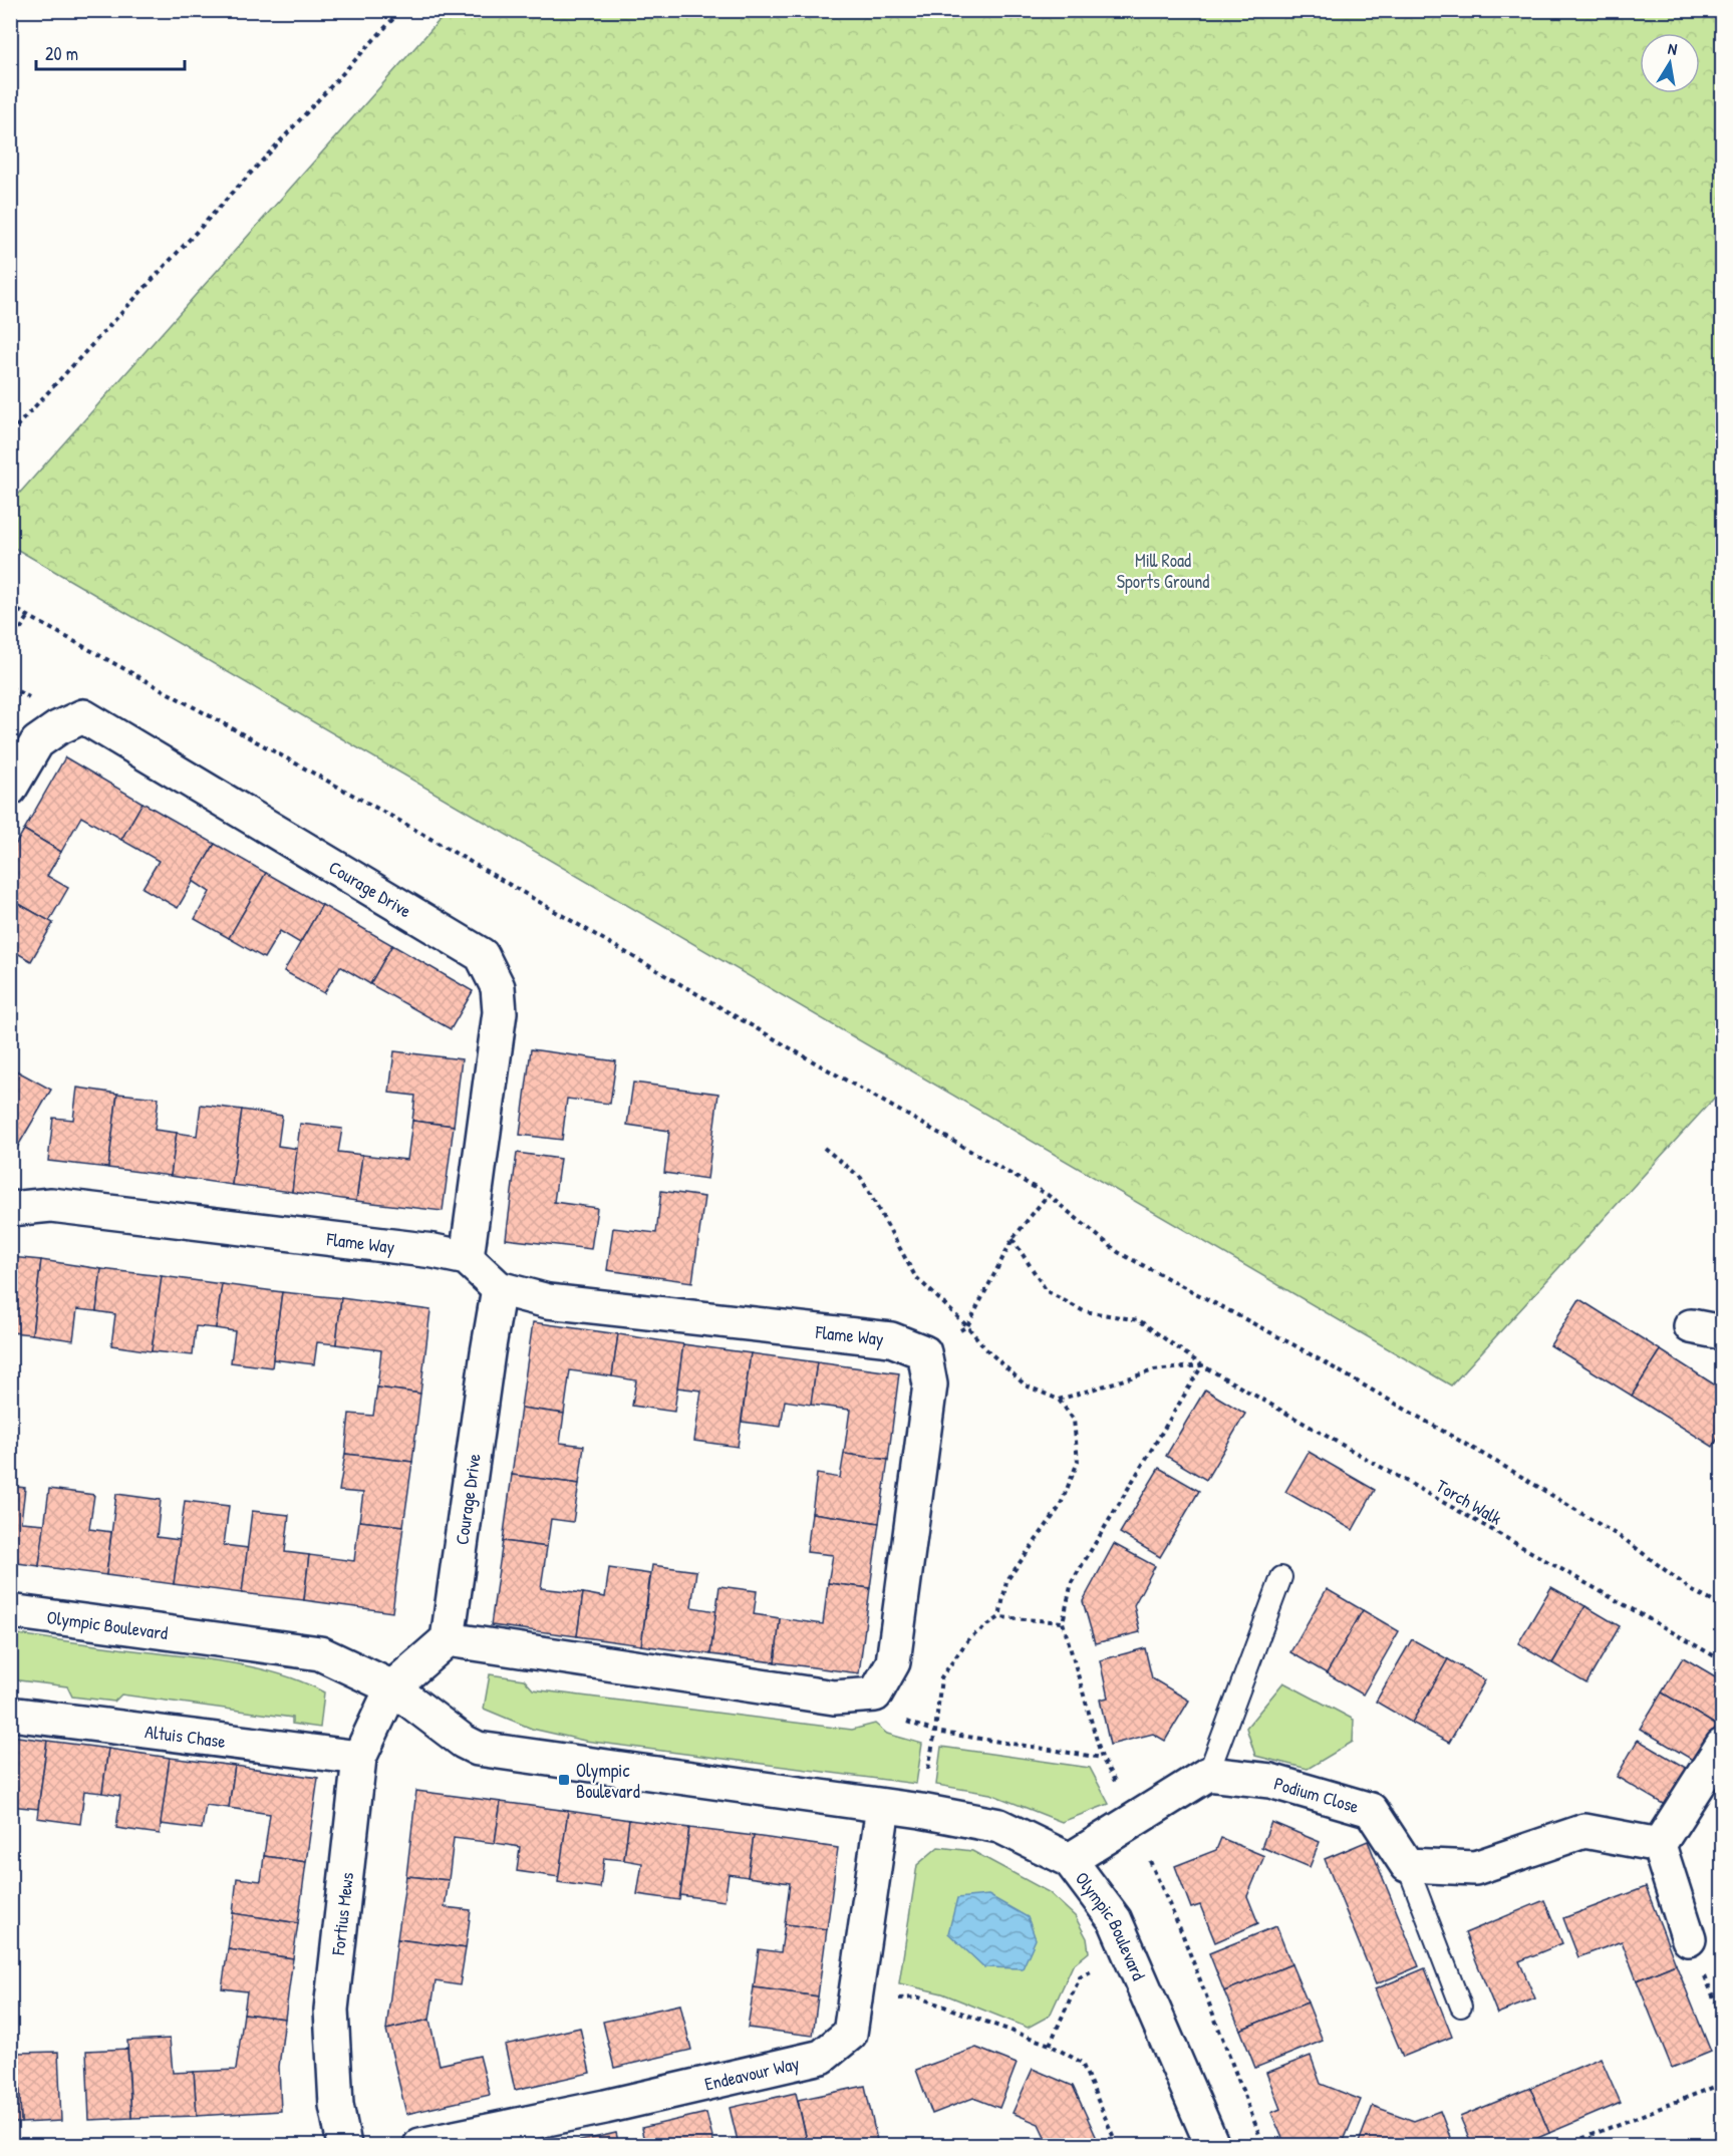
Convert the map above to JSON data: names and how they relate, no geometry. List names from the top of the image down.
{
  "streets": {
    "street": [
      "Courage Drive",
      "Flame Way",
      "Olympic Boulevard",
      "Altuis Chase",
      "Podium Close",
      "Fortius Mews",
      "Endeavour Way"
    ],
    "path": ["Torch Walk"]
  },
  "crossings": [
    ["Courage Drive", "Flame Way"],
    ["Olympic Boulevard", "Fortius Mews"],
    ["Olympic Boulevard", "Endeavour Way"],
    ["Altuis Chase", "Fortius Mews"]
  ],
  "parks": ["Mill Road Sports Ground"],
  "places": {
    "transit": ["Olympic Boulevard"]
  },
  "scale_bar": "20 m",
  "north": "top"
}
